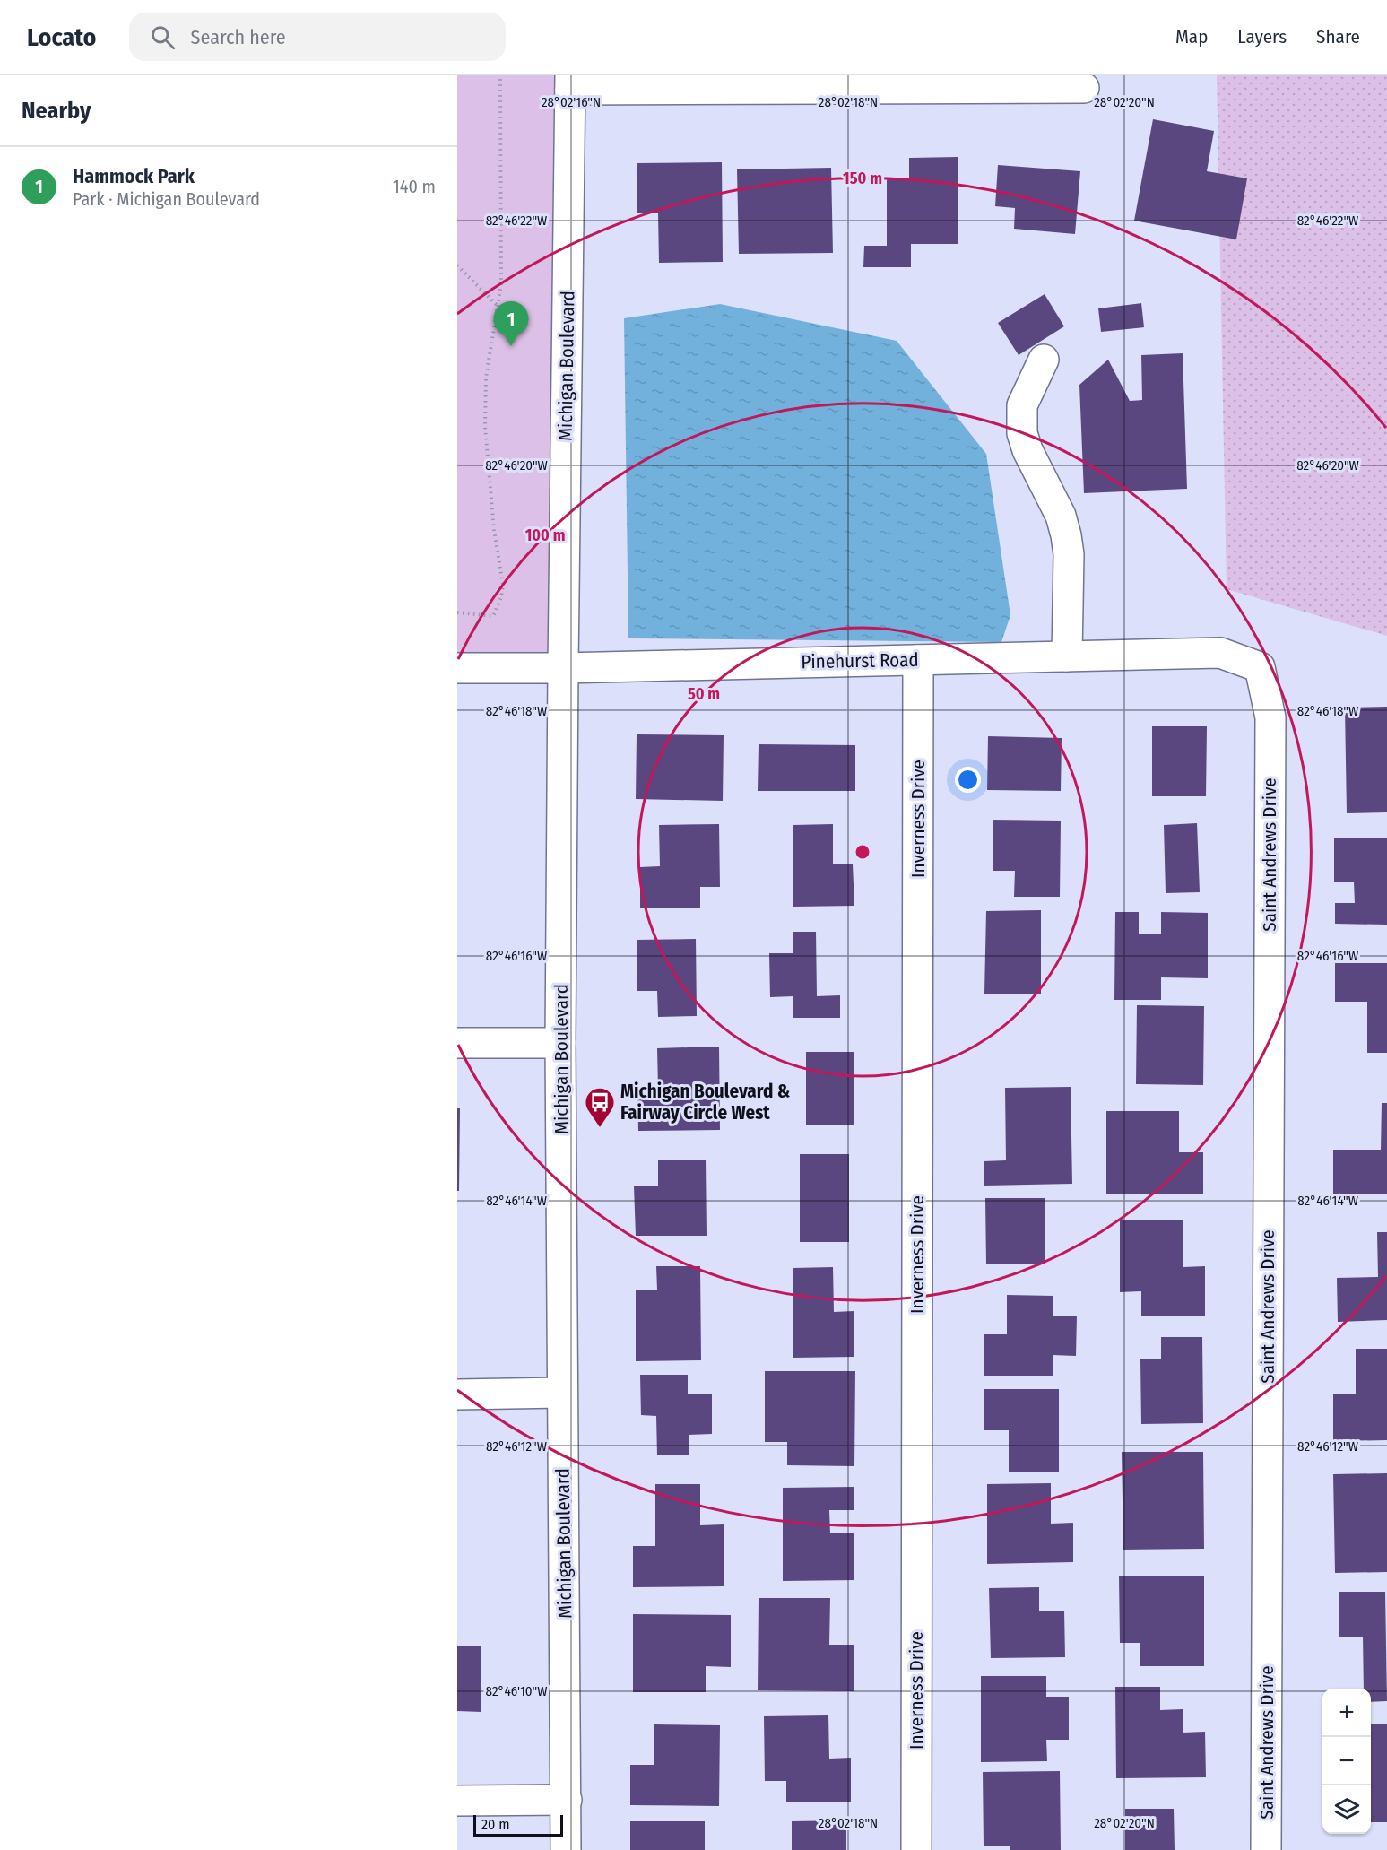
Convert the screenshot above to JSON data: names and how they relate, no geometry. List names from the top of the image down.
{
  "streets": {
    "street": [
      "Michigan Boulevard",
      "Pinehurst Road",
      "Inverness Drive",
      "Saint Andrews Drive"
    ]
  },
  "crossings": [
    ["Michigan Boulevard", "Pinehurst Road"],
    ["Pinehurst Road", "Inverness Drive"],
    ["Pinehurst Road", "Saint Andrews Drive"]
  ],
  "places": {
    "bus stop": ["Michigan Boulevard & Fairway Circle West"]
  },
  "scale_bar": "20 m",
  "page": {
    "header": "Locato",
    "search": "Search here",
    "nav": ["Map", "Layers", "Share"],
    "heading": "Nearby",
    "list": [
      {
        "mark": "1",
        "name": "Hammock Park",
        "note": "Park · Michigan Boulevard",
        "value": "140 m"
      }
    ],
    "pins": "1",
    "map_buttons": ["+", "−"],
    "scale": "20 m"
  },
  "coordinates": [
    "28°02'16\"N",
    "28°02'18\"N",
    "28°02'20\"N",
    "82°46'22\"W",
    "82°46'20\"W",
    "82°46'18\"W",
    "82°46'16\"W",
    "82°46'14\"W",
    "82°46'12\"W",
    "82°46'10\"W"
  ],
  "rings": ["150 m", "100 m", "50 m"]
}
